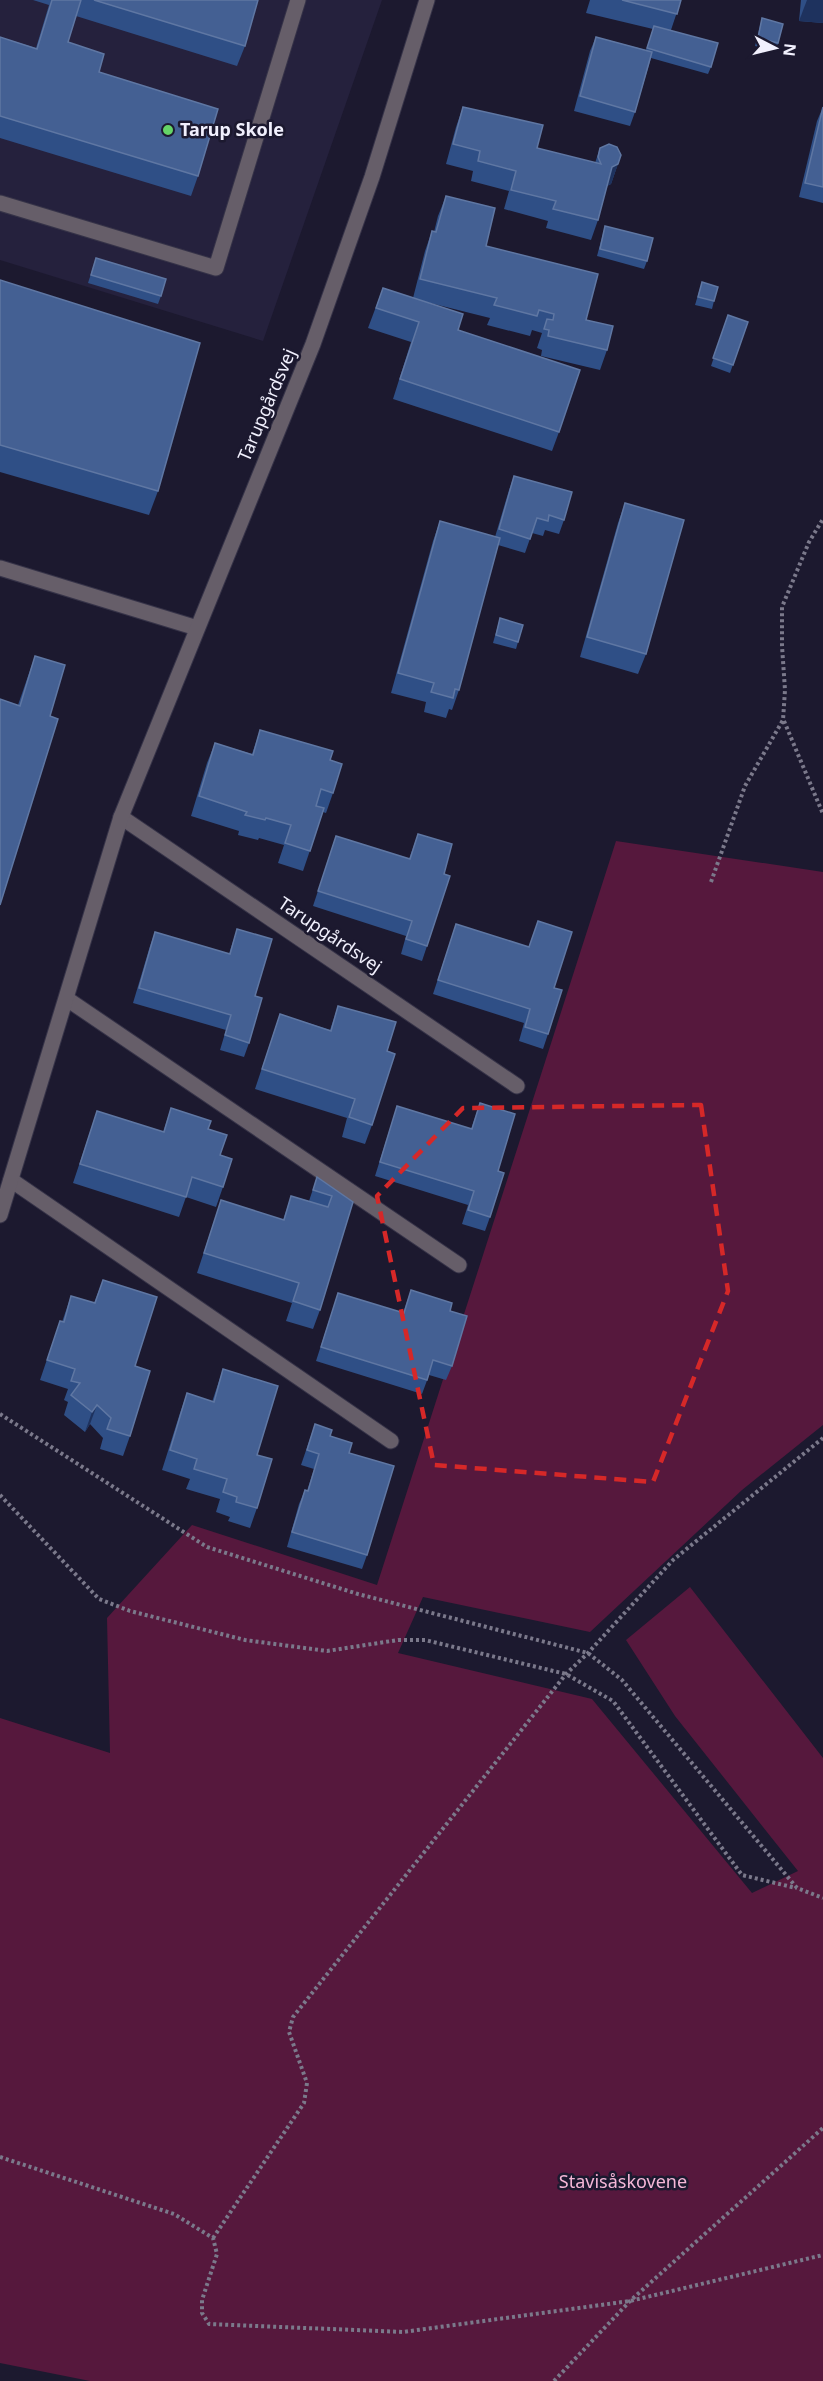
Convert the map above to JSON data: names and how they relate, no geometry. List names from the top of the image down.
{
  "streets": {
    "street": ["Tarupgårdsvej"]
  },
  "parks": ["Stavisåskovene"],
  "places": ["Tarup Skole"],
  "north": "right"
}
